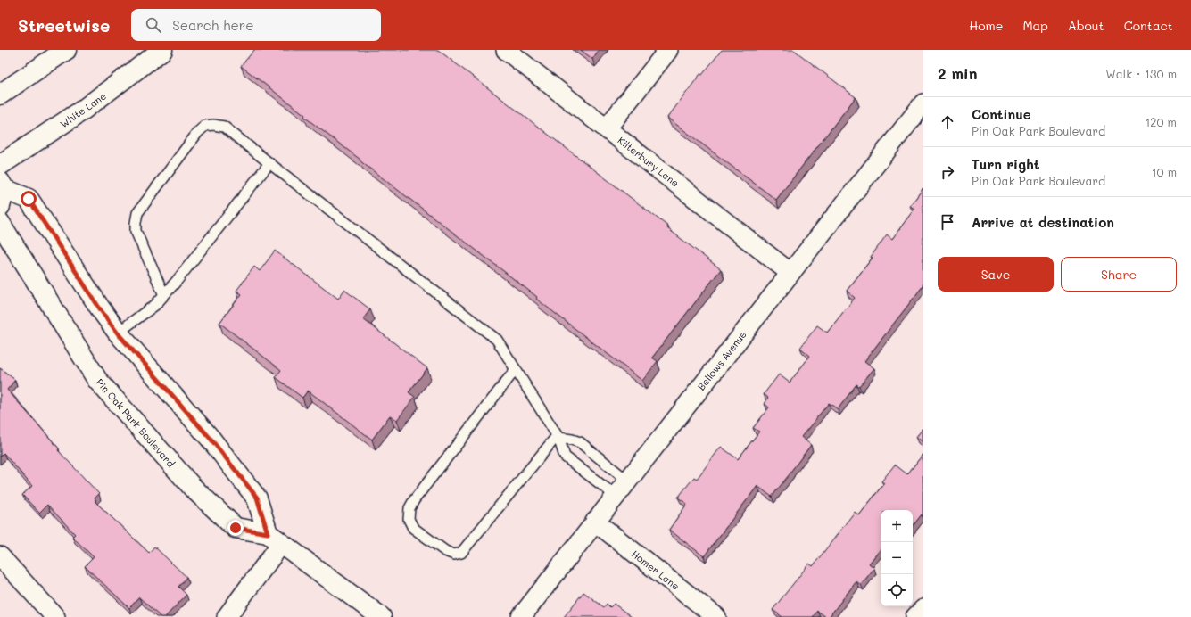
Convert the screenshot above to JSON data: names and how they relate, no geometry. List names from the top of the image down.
{
  "streets": {
    "street": [
      "White Lane",
      "Kilterbury Lane",
      "Bellows Avenue",
      "Pin Oak Park Boulevard",
      "Homer Lane"
    ]
  },
  "crossings": [
    ["Kilterbury Lane", "Bellows Avenue"],
    ["Bellows Avenue", "Homer Lane"]
  ],
  "page": {
    "header": "Streetwise",
    "search": "Search here",
    "nav": [
      "Home",
      "Map",
      "About",
      "Contact"
    ],
    "heading": ["2 min", "Walk · 130 m"],
    "list": [
      ["Continue", "Pin Oak Park Boulevard", "120 m"],
      ["Turn right", "Pin Oak Park Boulevard", "10 m"],
      "Arrive at destination"
    ],
    "buttons": ["Save", "Share"],
    "map_buttons": ["+", "−"]
  }
}
